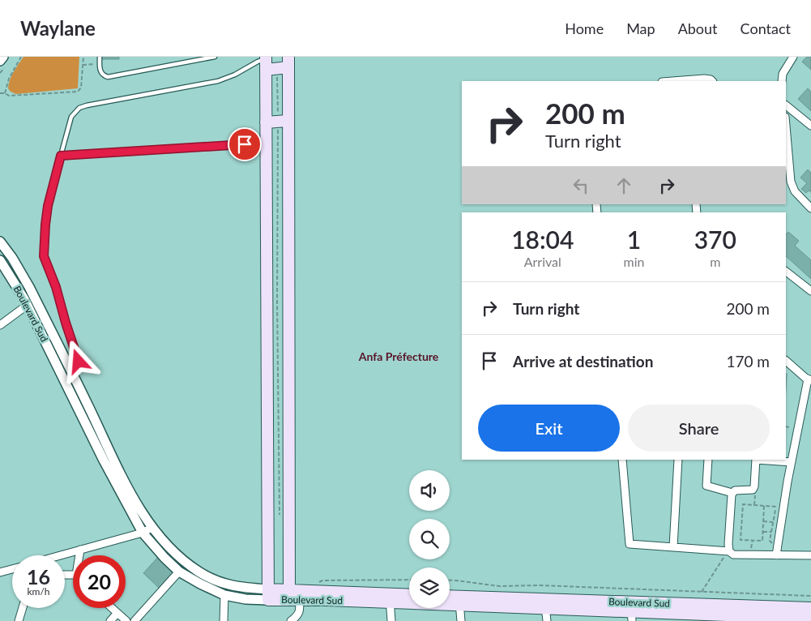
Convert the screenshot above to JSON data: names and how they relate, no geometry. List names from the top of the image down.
{
  "streets": {
    "main road": ["Boulevard Sud"]
  },
  "districts": ["Anfa Préfecture"],
  "page": {
    "header": "Waylane",
    "nav": [
      "Home",
      "Map",
      "About",
      "Contact"
    ],
    "turn": ["200 m", "Turn right"],
    "eta": [
      "18:04",
      "Arrival",
      "1",
      "min",
      "370",
      "m"
    ],
    "list": [
      {
        "name": "Turn right",
        "value": "200 m"
      },
      {
        "name": "Arrive at destination",
        "value": "170 m"
      }
    ],
    "buttons": ["Exit", "Share"],
    "speed": "16 km/h",
    "limit": "20"
  }
}
